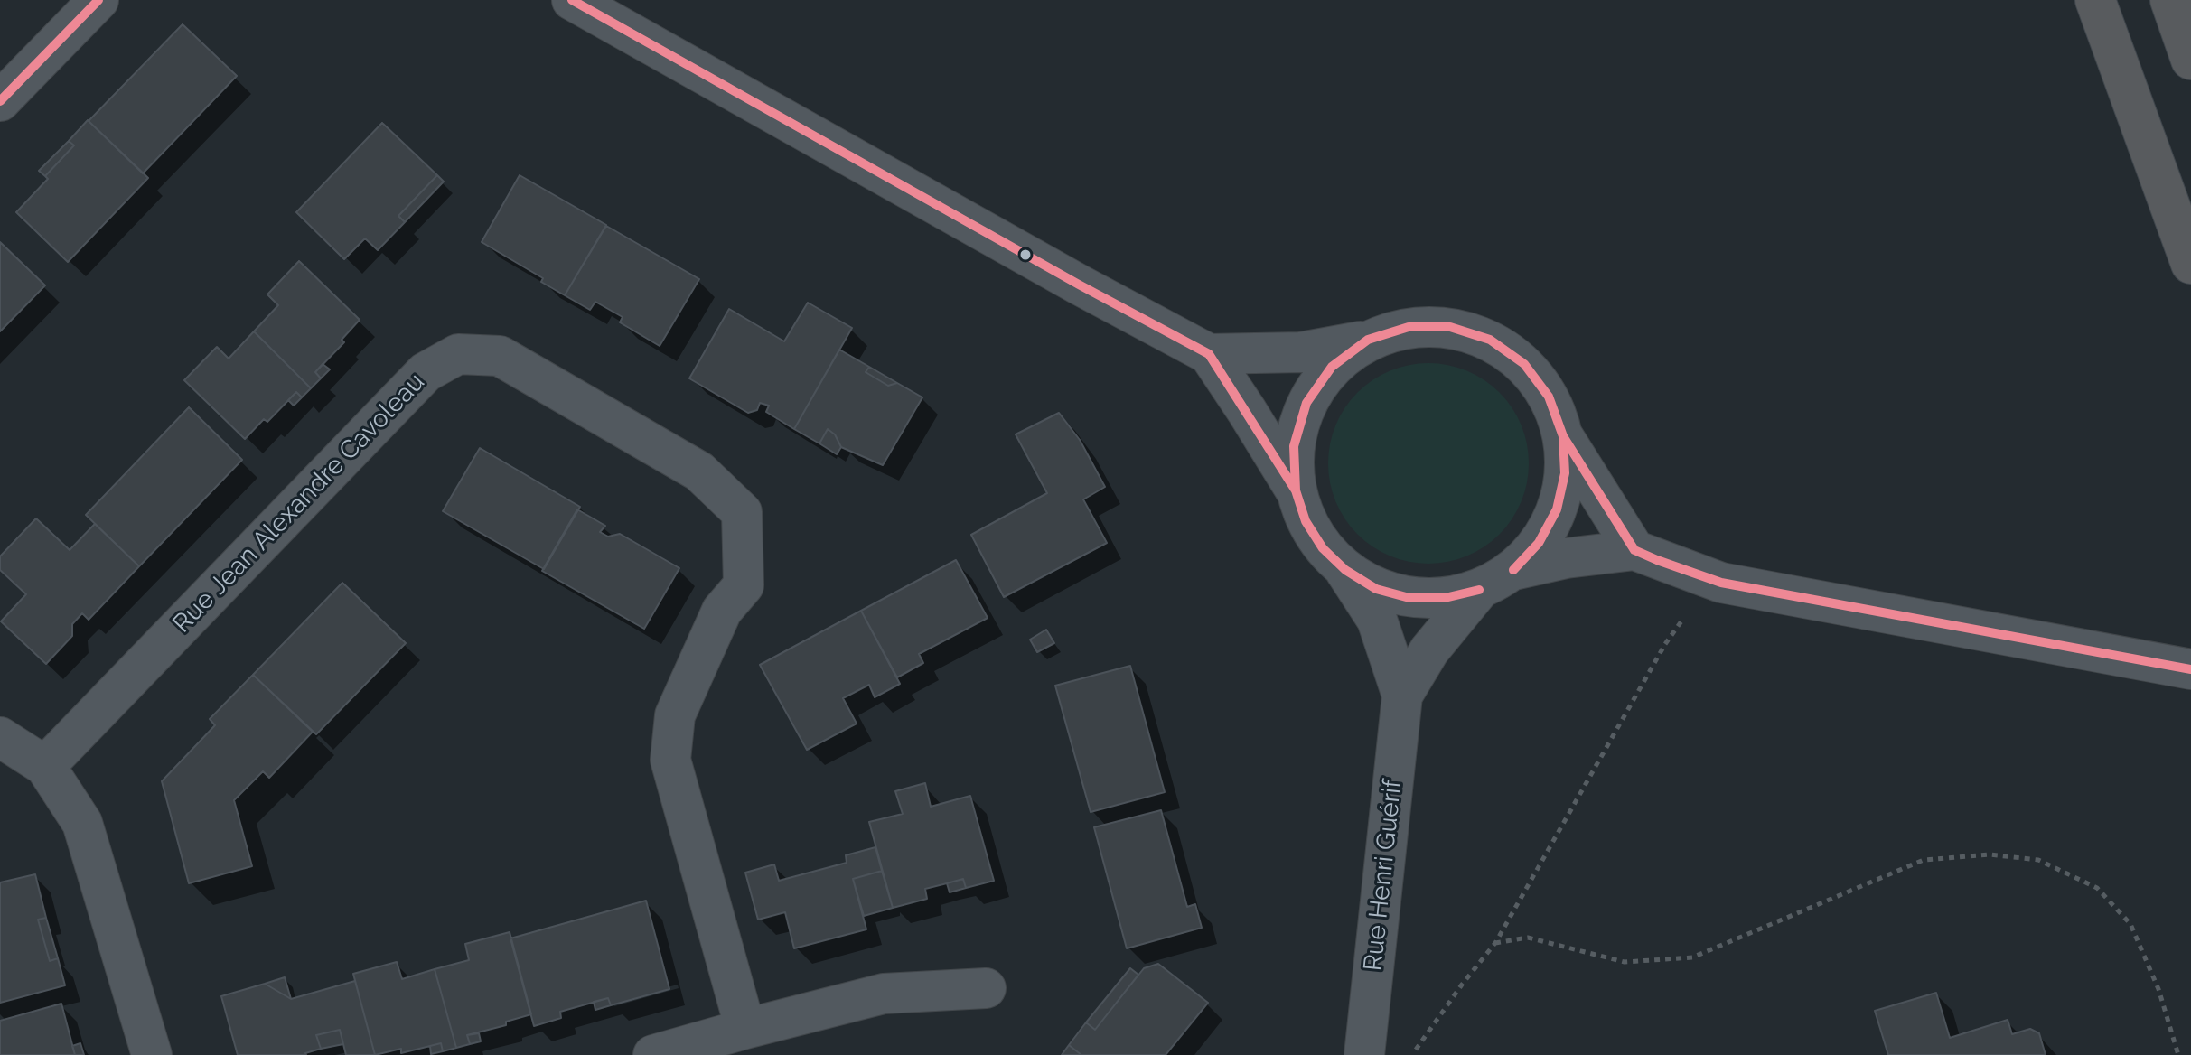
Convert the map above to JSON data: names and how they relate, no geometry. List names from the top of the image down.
{
  "streets": {
    "street": ["Rue Jean Alexandre Cavoleau", "Rue Henri Guérif"]
  }
}
